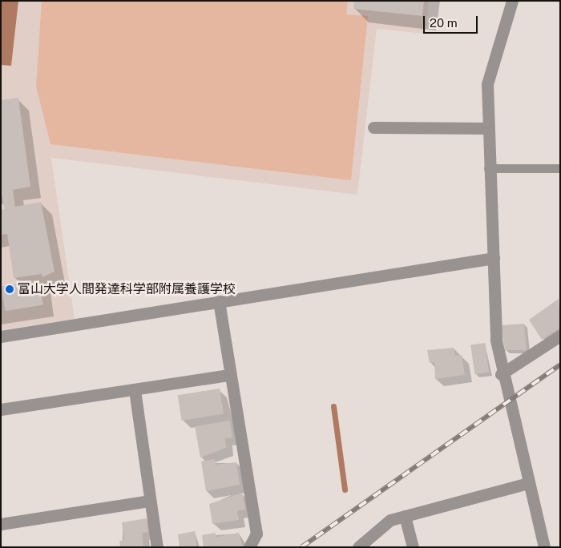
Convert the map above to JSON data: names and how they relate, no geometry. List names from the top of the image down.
{
  "places": ["富山大学人間発達科学部附属養護学校"],
  "scale_bar": "20 m"
}
